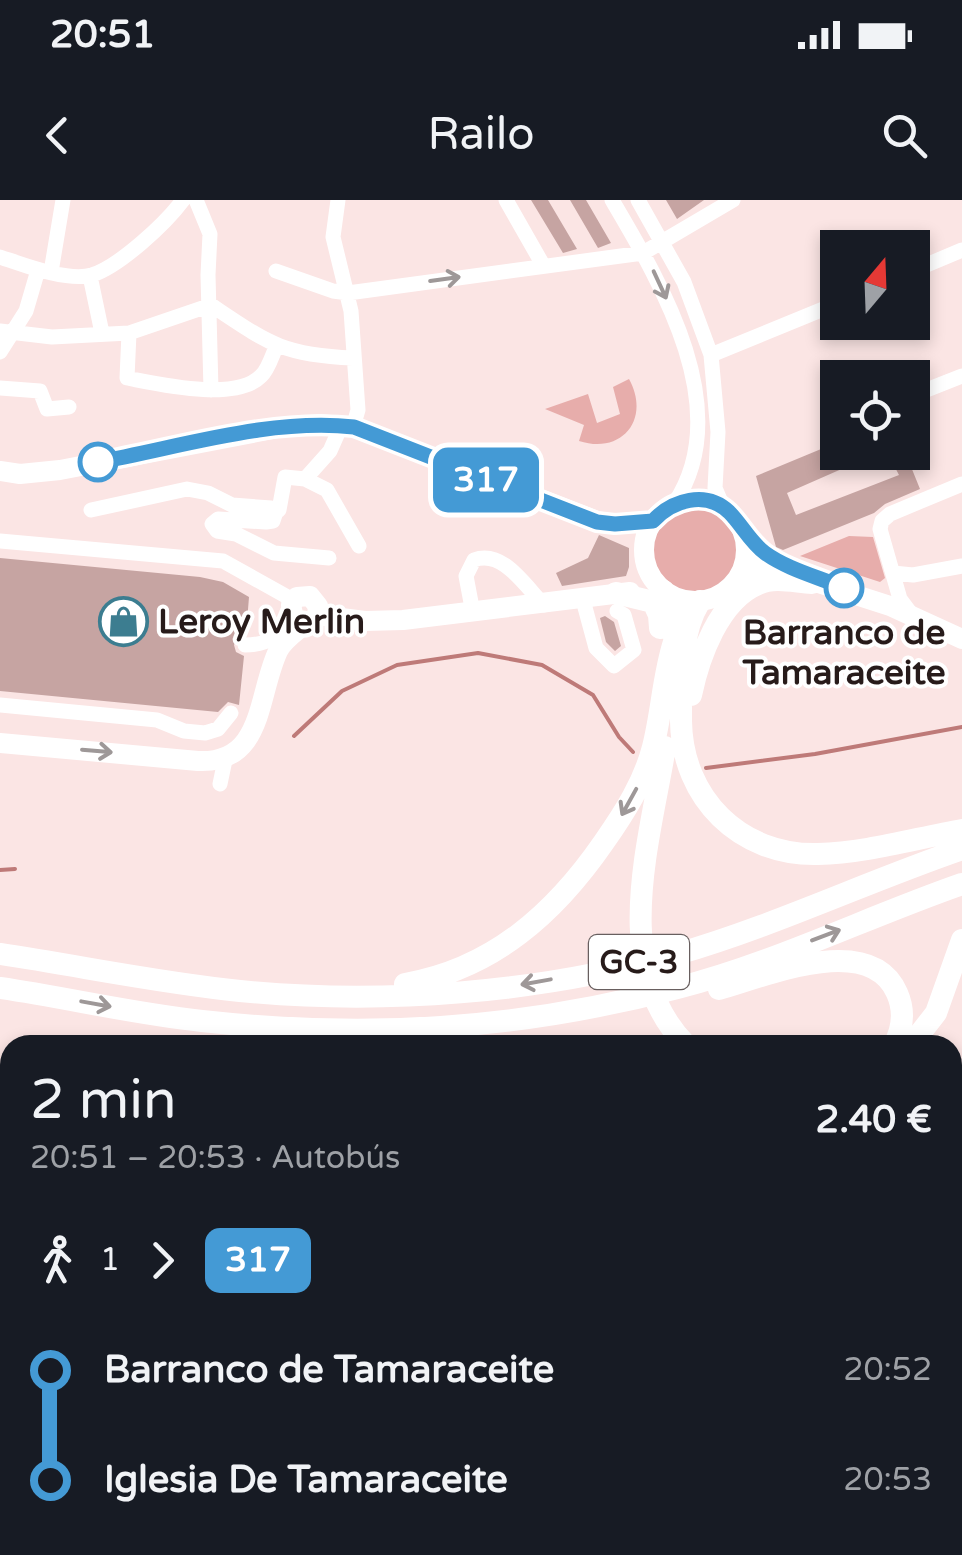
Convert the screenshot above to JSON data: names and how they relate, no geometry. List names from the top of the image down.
{
  "streets": {
    "highway": ["GC-3"]
  },
  "places": {
    "other": ["Barranco de Tamaraceite"],
    "shop": ["Leroy Merlin"]
  },
  "lines": ["bus line 317"],
  "north": "top",
  "page": {
    "status": "20:51",
    "header": "Railo",
    "on_map": "317",
    "heading": ["2 min", "20:51 – 20:53 · Autobús", "2.40 €"],
    "legs": ["1", "317"],
    "list": [
      {
        "name": "Barranco de Tamaraceite",
        "value": "20:52"
      },
      {
        "name": "Iglesia De Tamaraceite",
        "value": "20:53"
      }
    ]
  }
}
